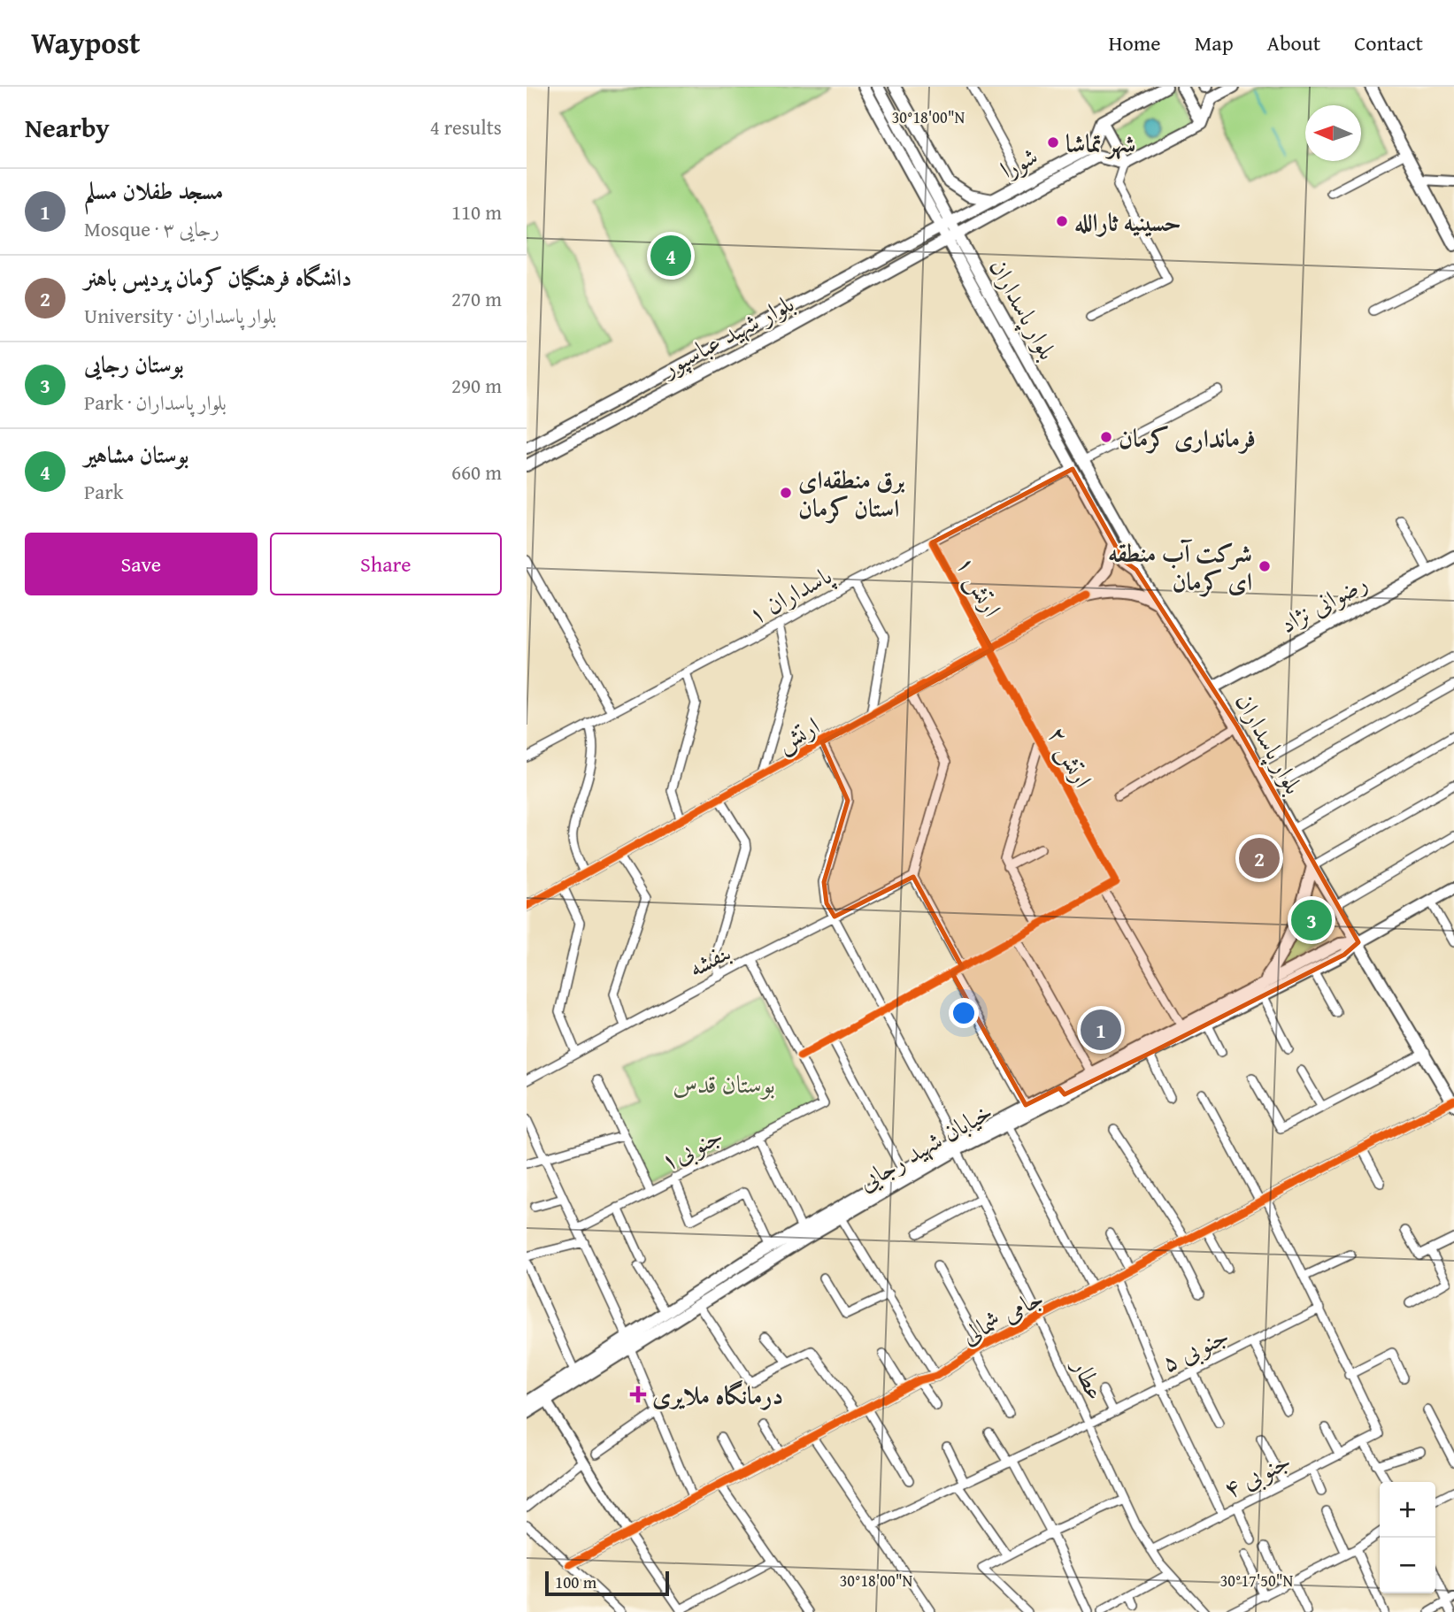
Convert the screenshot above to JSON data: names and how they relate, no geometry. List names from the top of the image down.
{
  "streets": {
    "main road": [
      "شورا",
      "بلوار پاسداران",
      "بلوار شهید عباسپور",
      "رضوانی نژاد",
      "خیابان شهید رجایی"
    ],
    "street": [
      "ارتش ۱",
      "پاسداران ۱",
      "ارتش",
      "ارتش ۲",
      "بنفشه",
      "جنوبی۱",
      "جامی شمالی",
      "جنوبی ۵",
      "عطار",
      "جنوبی ۴"
    ]
  },
  "crossings": [
    ["شورا", "بلوار پاسداران"],
    ["شورا", "بلوار شهید عباسپور"],
    ["بلوار پاسداران", "بلوار شهید عباسپور"],
    ["بلوار پاسداران", "پاسداران ۱"],
    ["بلوار پاسداران", "رضوانی نژاد"],
    ["بلوار پاسداران", "خیابان شهید رجایی"],
    ["بلوار پاسداران", "جامی شمالی"],
    ["ارتش ۱", "پاسداران ۱"],
    ["ارتش ۱", "ارتش"],
    ["ارتش ۱", "ارتش ۲"],
    ["ارتش", "ارتش ۲"],
    ["ارتش", "عطار"],
    ["بنفشه", "عطار"],
    ["خیابان شهید رجایی", "عطار"],
    ["جامی شمالی", "عطار"],
    ["جنوبی ۵", "عطار"],
    ["عطار", "جنوبی ۴"]
  ],
  "parks": ["بوستان قدس"],
  "places": {
    "other": [
      "شهر تماشا",
      "حسینیه ثارالله",
      "فرمانداری کرمان",
      "برق منطقه‌ای استان کرمان",
      "شرکت آب منطقه ای کرمان"
    ],
    "health": ["درمانگاه ملایری"]
  },
  "scale_bar": "100 m",
  "north": "left",
  "page": {
    "header": "Waypost",
    "nav": [
      "Home",
      "Map",
      "About",
      "Contact"
    ],
    "heading": ["Nearby", "4 results"],
    "list": [
      {
        "mark": "1",
        "name": "مسجد طفلان مسلم",
        "note": "Mosque · رجایی ۳",
        "value": "110 m"
      },
      {
        "mark": "2",
        "name": "دانشگاه فرهنگیان کرمان پردیس باهنر",
        "note": "University · بلوار پاسداران",
        "value": "270 m"
      },
      {
        "mark": "3",
        "name": "بوستان رجایی",
        "note": "Park · بلوار پاسداران",
        "value": "290 m"
      },
      {
        "mark": "4",
        "name": "بوستان مشاهیر",
        "note": "Park",
        "value": "660 m"
      }
    ],
    "pins": [
      "4",
      "2",
      "3",
      "1"
    ],
    "buttons": ["Save", "Share"],
    "map_buttons": ["+", "−"],
    "scale": "100 m"
  },
  "coordinates": ["30°18'00\"N", "30°17'50\"N"]
}
